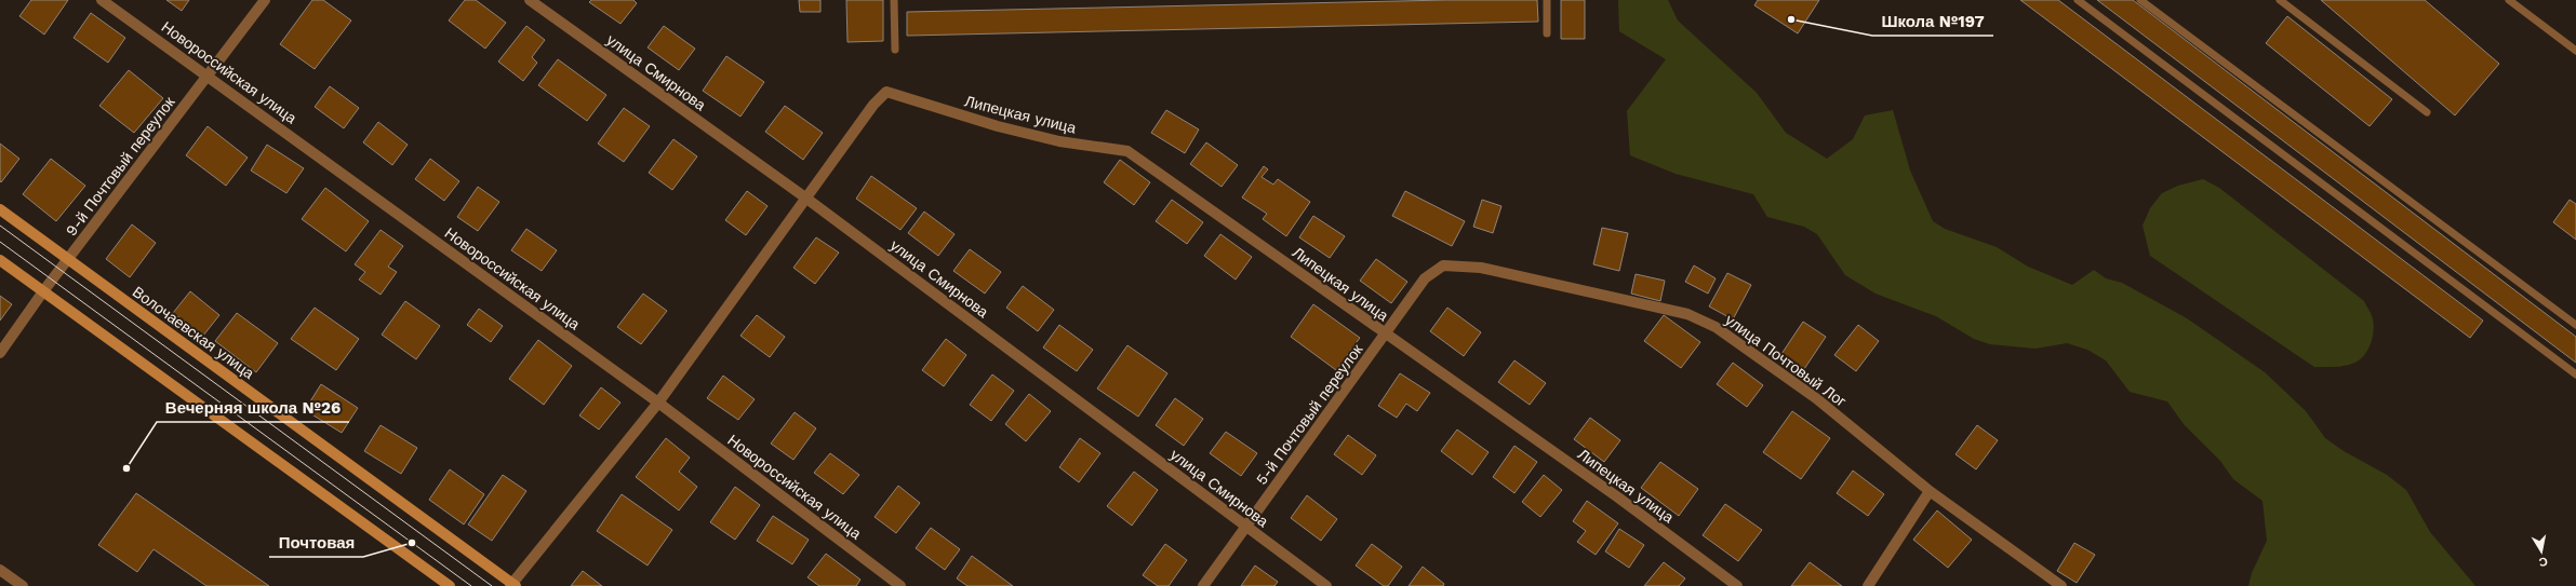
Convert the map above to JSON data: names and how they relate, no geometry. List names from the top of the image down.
{
  "streets": {
    "main road": ["Волочаевская улица"],
    "street": [
      "Новороссийская улица",
      "улица Смирнова",
      "Липецкая улица",
      "9-й Почтовый переулок",
      "улица Почтовый Лог",
      "5-й Почтовый переулок"
    ]
  },
  "crossings": [
    ["Новороссийская улица", "9-й Почтовый переулок"],
    ["улица Смирнова", "Липецкая улица"],
    ["улица Смирнова", "5-й Почтовый переулок"],
    ["Липецкая улица", "5-й Почтовый переулок"],
    ["9-й Почтовый переулок", "Волочаевская улица"],
    ["улица Почтовый Лог", "5-й Почтовый переулок"]
  ],
  "places": ["Школа №197", "Вечерняя школа №26", "Почтовая"],
  "north": "bottom"
}
